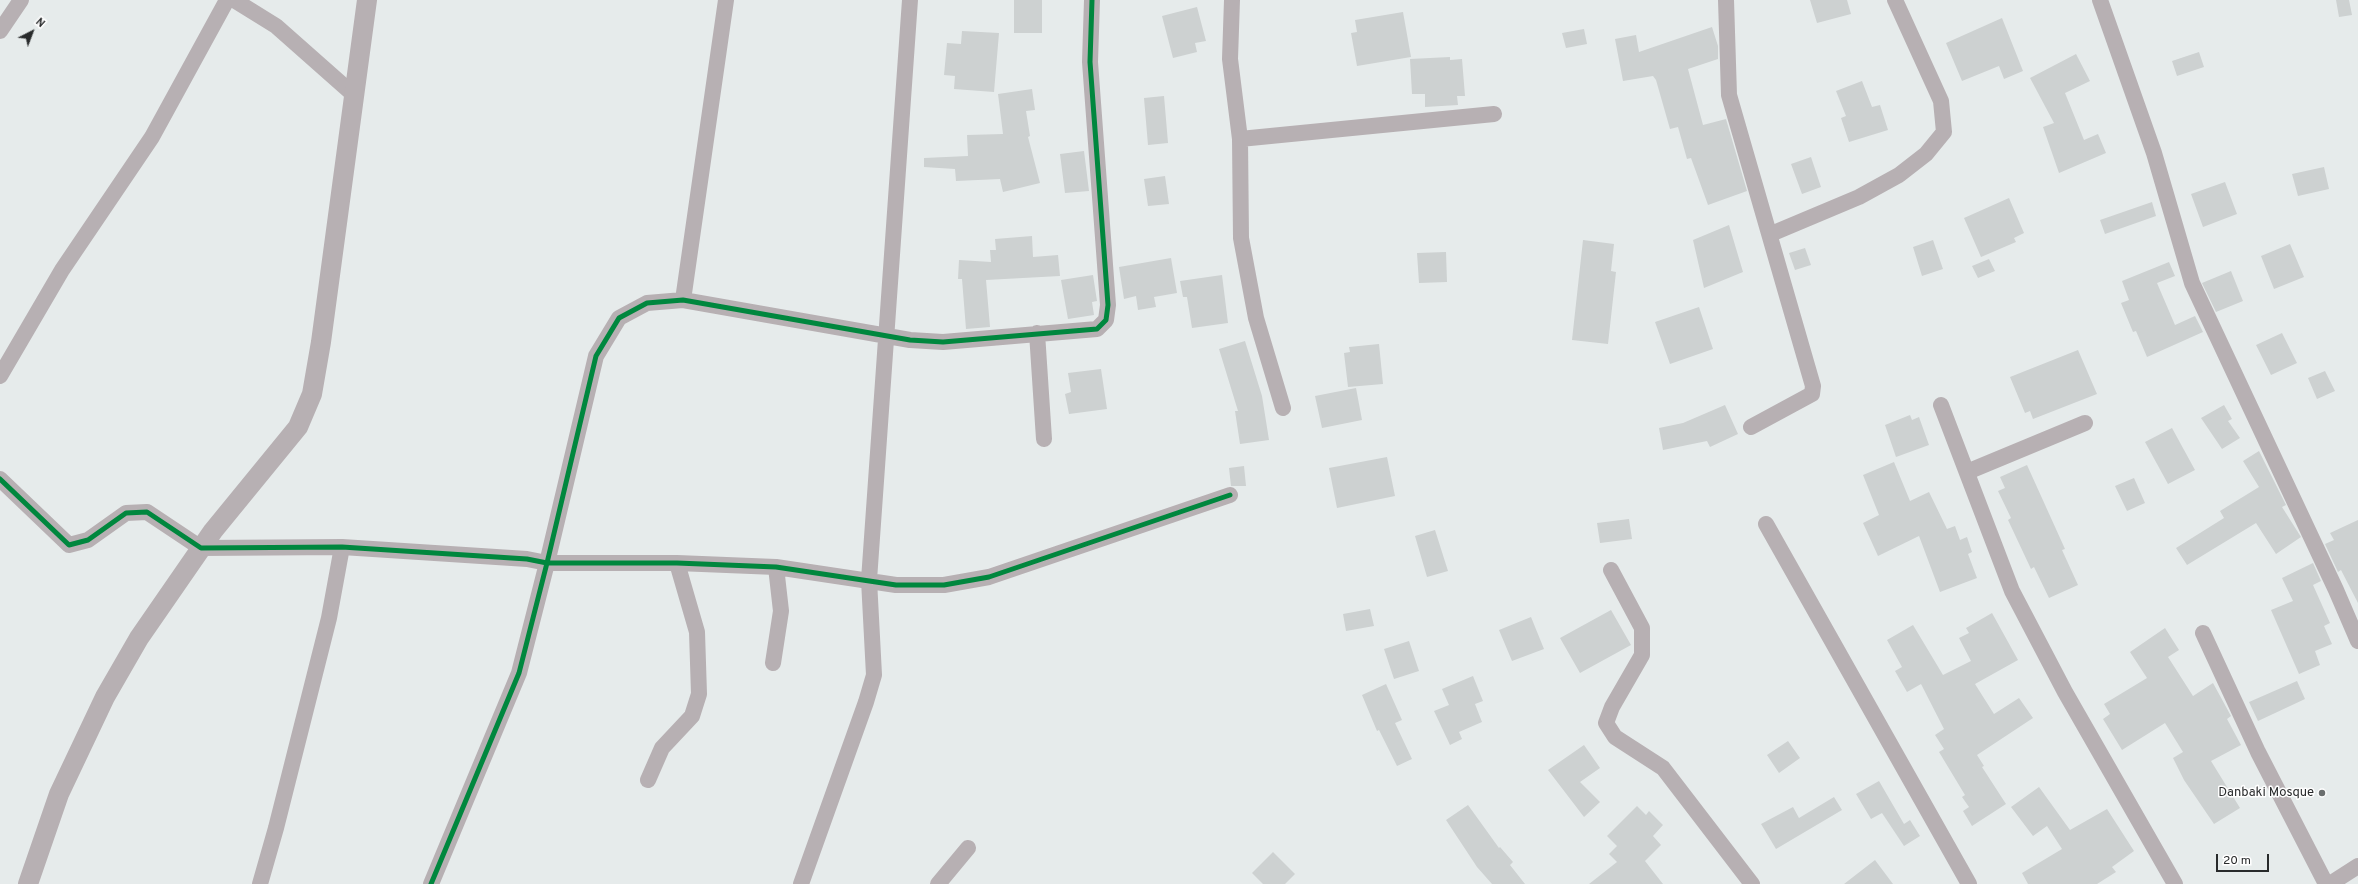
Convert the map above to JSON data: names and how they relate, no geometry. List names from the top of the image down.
{
  "places": ["Danbaki Mosque"],
  "scale_bar": "20 m",
  "north": "top right"
}
